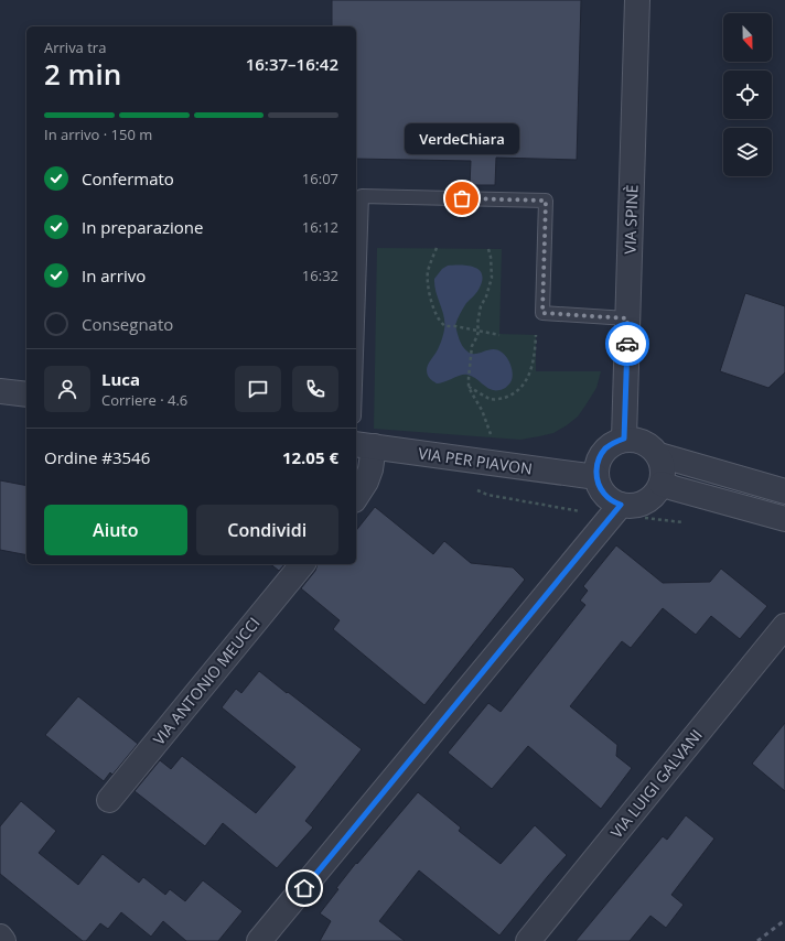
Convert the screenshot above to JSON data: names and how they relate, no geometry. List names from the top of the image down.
{
  "streets": {
    "street": [
      "VIA SPINÈ",
      "VIA PER PIAVON",
      "VIA ANTONIO MEUCCI",
      "VIA LUIGI GALVANI"
    ]
  },
  "crossings": [
    ["VIA SPINÈ", "VIA PER PIAVON"]
  ],
  "places": ["VerdeChiara"],
  "north": "bottom",
  "page": {
    "heading": ["2 min", "Arriva tra", "16:37–16:42"],
    "panel": [
      "Luca",
      "Corriere · 4.6",
      "Ordine #3546",
      "12.05 €"
    ],
    "bar": "In arrivo · 150 m",
    "bubble": "VerdeChiara",
    "list": [
      ["Confermato", "16:07"],
      ["In preparazione", "16:12"],
      ["In arrivo", "16:32"],
      "Consegnato"
    ],
    "buttons": ["Aiuto", "Condividi"]
  }
}
